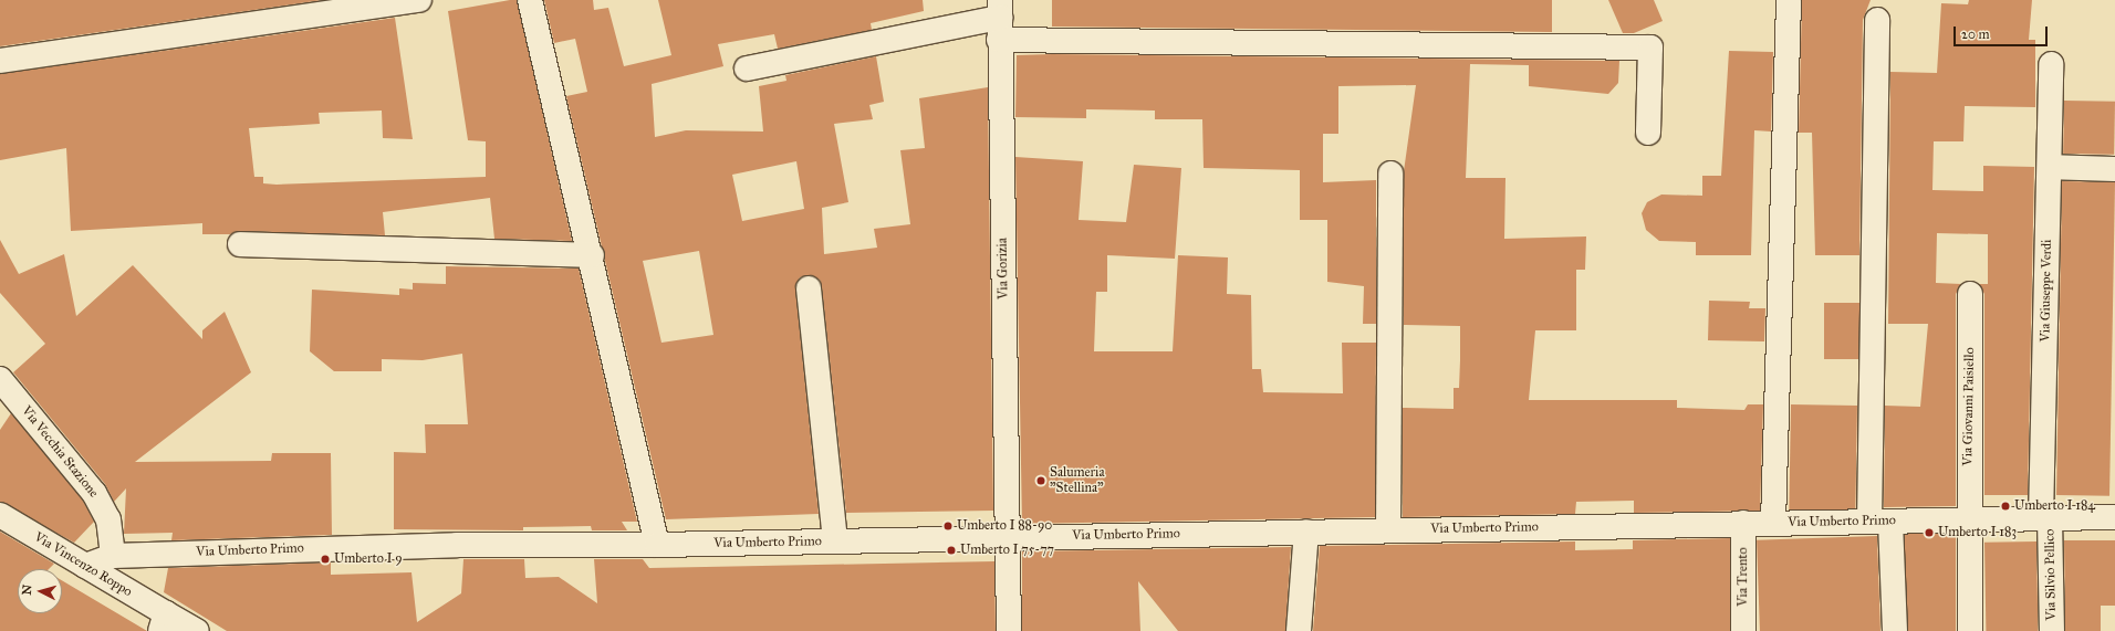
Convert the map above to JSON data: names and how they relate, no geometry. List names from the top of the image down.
{
  "streets": {
    "street": [
      "Via Gorizia",
      "Via Giuseppe Verdi",
      "Via Giovanni Paisiello",
      "Via Vecchia Stazione",
      "Via Umberto Primo",
      "Via Vincenzo Roppo",
      "Via Silvio Pellico",
      "Via Trento"
    ]
  },
  "crossings": [
    ["Via Gorizia", "Via Umberto Primo"],
    ["Via Giuseppe Verdi", "Via Umberto Primo"],
    ["Via Giuseppe Verdi", "Via Silvio Pellico"],
    ["Via Giovanni Paisiello", "Via Umberto Primo"],
    ["Via Vecchia Stazione", "Via Umberto Primo"],
    ["Via Umberto Primo", "Via Vincenzo Roppo"],
    ["Via Umberto Primo", "Via Silvio Pellico"],
    ["Via Umberto Primo", "Via Trento"]
  ],
  "places": [
    "Salumeria \"Stellina\"",
    "Umberto I 184",
    "Umberto I 88-90",
    "Umberto I 183",
    "Umberto I 75-77",
    "Umberto I 9"
  ],
  "scale_bar": "20 m",
  "north": "left"
}
